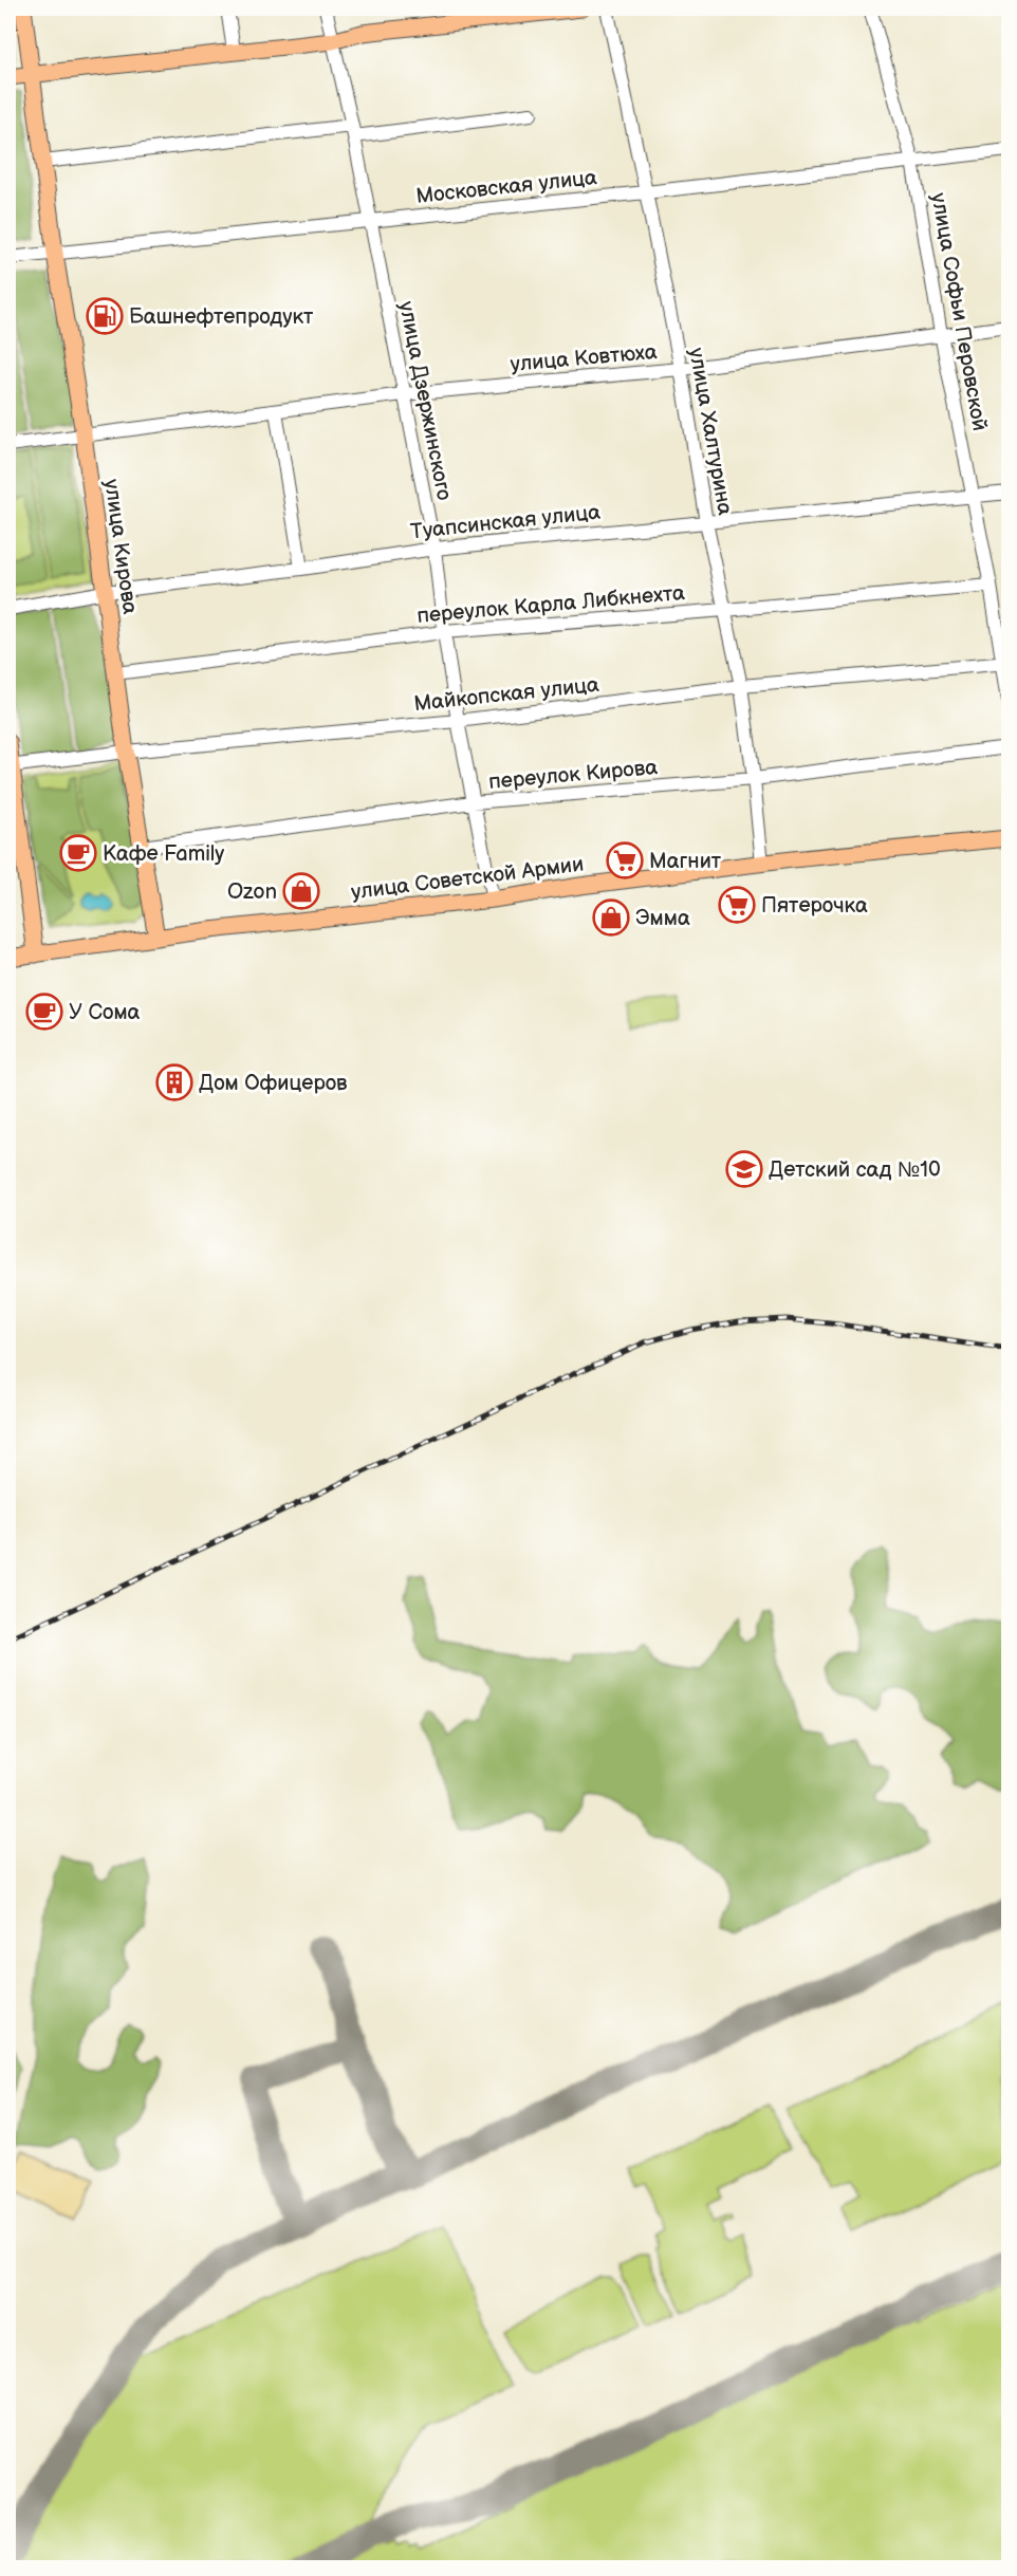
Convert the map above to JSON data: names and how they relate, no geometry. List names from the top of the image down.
{
  "streets": {
    "main road": ["улица Кирова", "улица Советской Армии"],
    "street": [
      "Московская улица",
      "улица Софьи Перовской",
      "улица Ковтюха",
      "улица Дзержинского",
      "улица Халтурина",
      "Туапсинская улица",
      "переулок Карла Либкнехта",
      "Майкопская улица",
      "переулок Кирова"
    ]
  },
  "crossings": [
    ["Московская улица", "улица Софьи Перовской"],
    ["Московская улица", "улица Дзержинского"],
    ["Московская улица", "улица Халтурина"],
    ["Московская улица", "улица Кирова"],
    ["улица Софьи Перовской", "улица Ковтюха"],
    ["улица Софьи Перовской", "Туапсинская улица"],
    ["улица Софьи Перовской", "переулок Карла Либкнехта"],
    ["улица Софьи Перовской", "Майкопская улица"],
    ["улица Ковтюха", "улица Дзержинского"],
    ["улица Ковтюха", "улица Халтурина"],
    ["улица Ковтюха", "улица Кирова"],
    ["улица Дзержинского", "Туапсинская улица"],
    ["улица Дзержинского", "переулок Карла Либкнехта"],
    ["улица Дзержинского", "Майкопская улица"],
    ["улица Дзержинского", "переулок Кирова"],
    ["улица Дзержинского", "улица Советской Армии"],
    ["улица Халтурина", "Туапсинская улица"],
    ["улица Халтурина", "переулок Карла Либкнехта"],
    ["улица Халтурина", "Майкопская улица"],
    ["улица Халтурина", "переулок Кирова"],
    ["улица Халтурина", "улица Советской Армии"],
    ["Туапсинская улица", "улица Кирова"],
    ["улица Кирова", "переулок Карла Либкнехта"],
    ["улица Кирова", "Майкопская улица"],
    ["улица Кирова", "переулок Кирова"],
    ["улица Кирова", "улица Советской Армии"]
  ],
  "places": {
    "fuel station": ["Башнефтепродукт"],
    "cafe": ["Кафе Family", "У Сома"],
    "supermarket": ["Магнит", "Пятерочка"],
    "shop": ["Ozon", "Эмма"],
    "building": ["Дом Офицеров"],
    "school or university": ["Детский сад №10"]
  }
}
